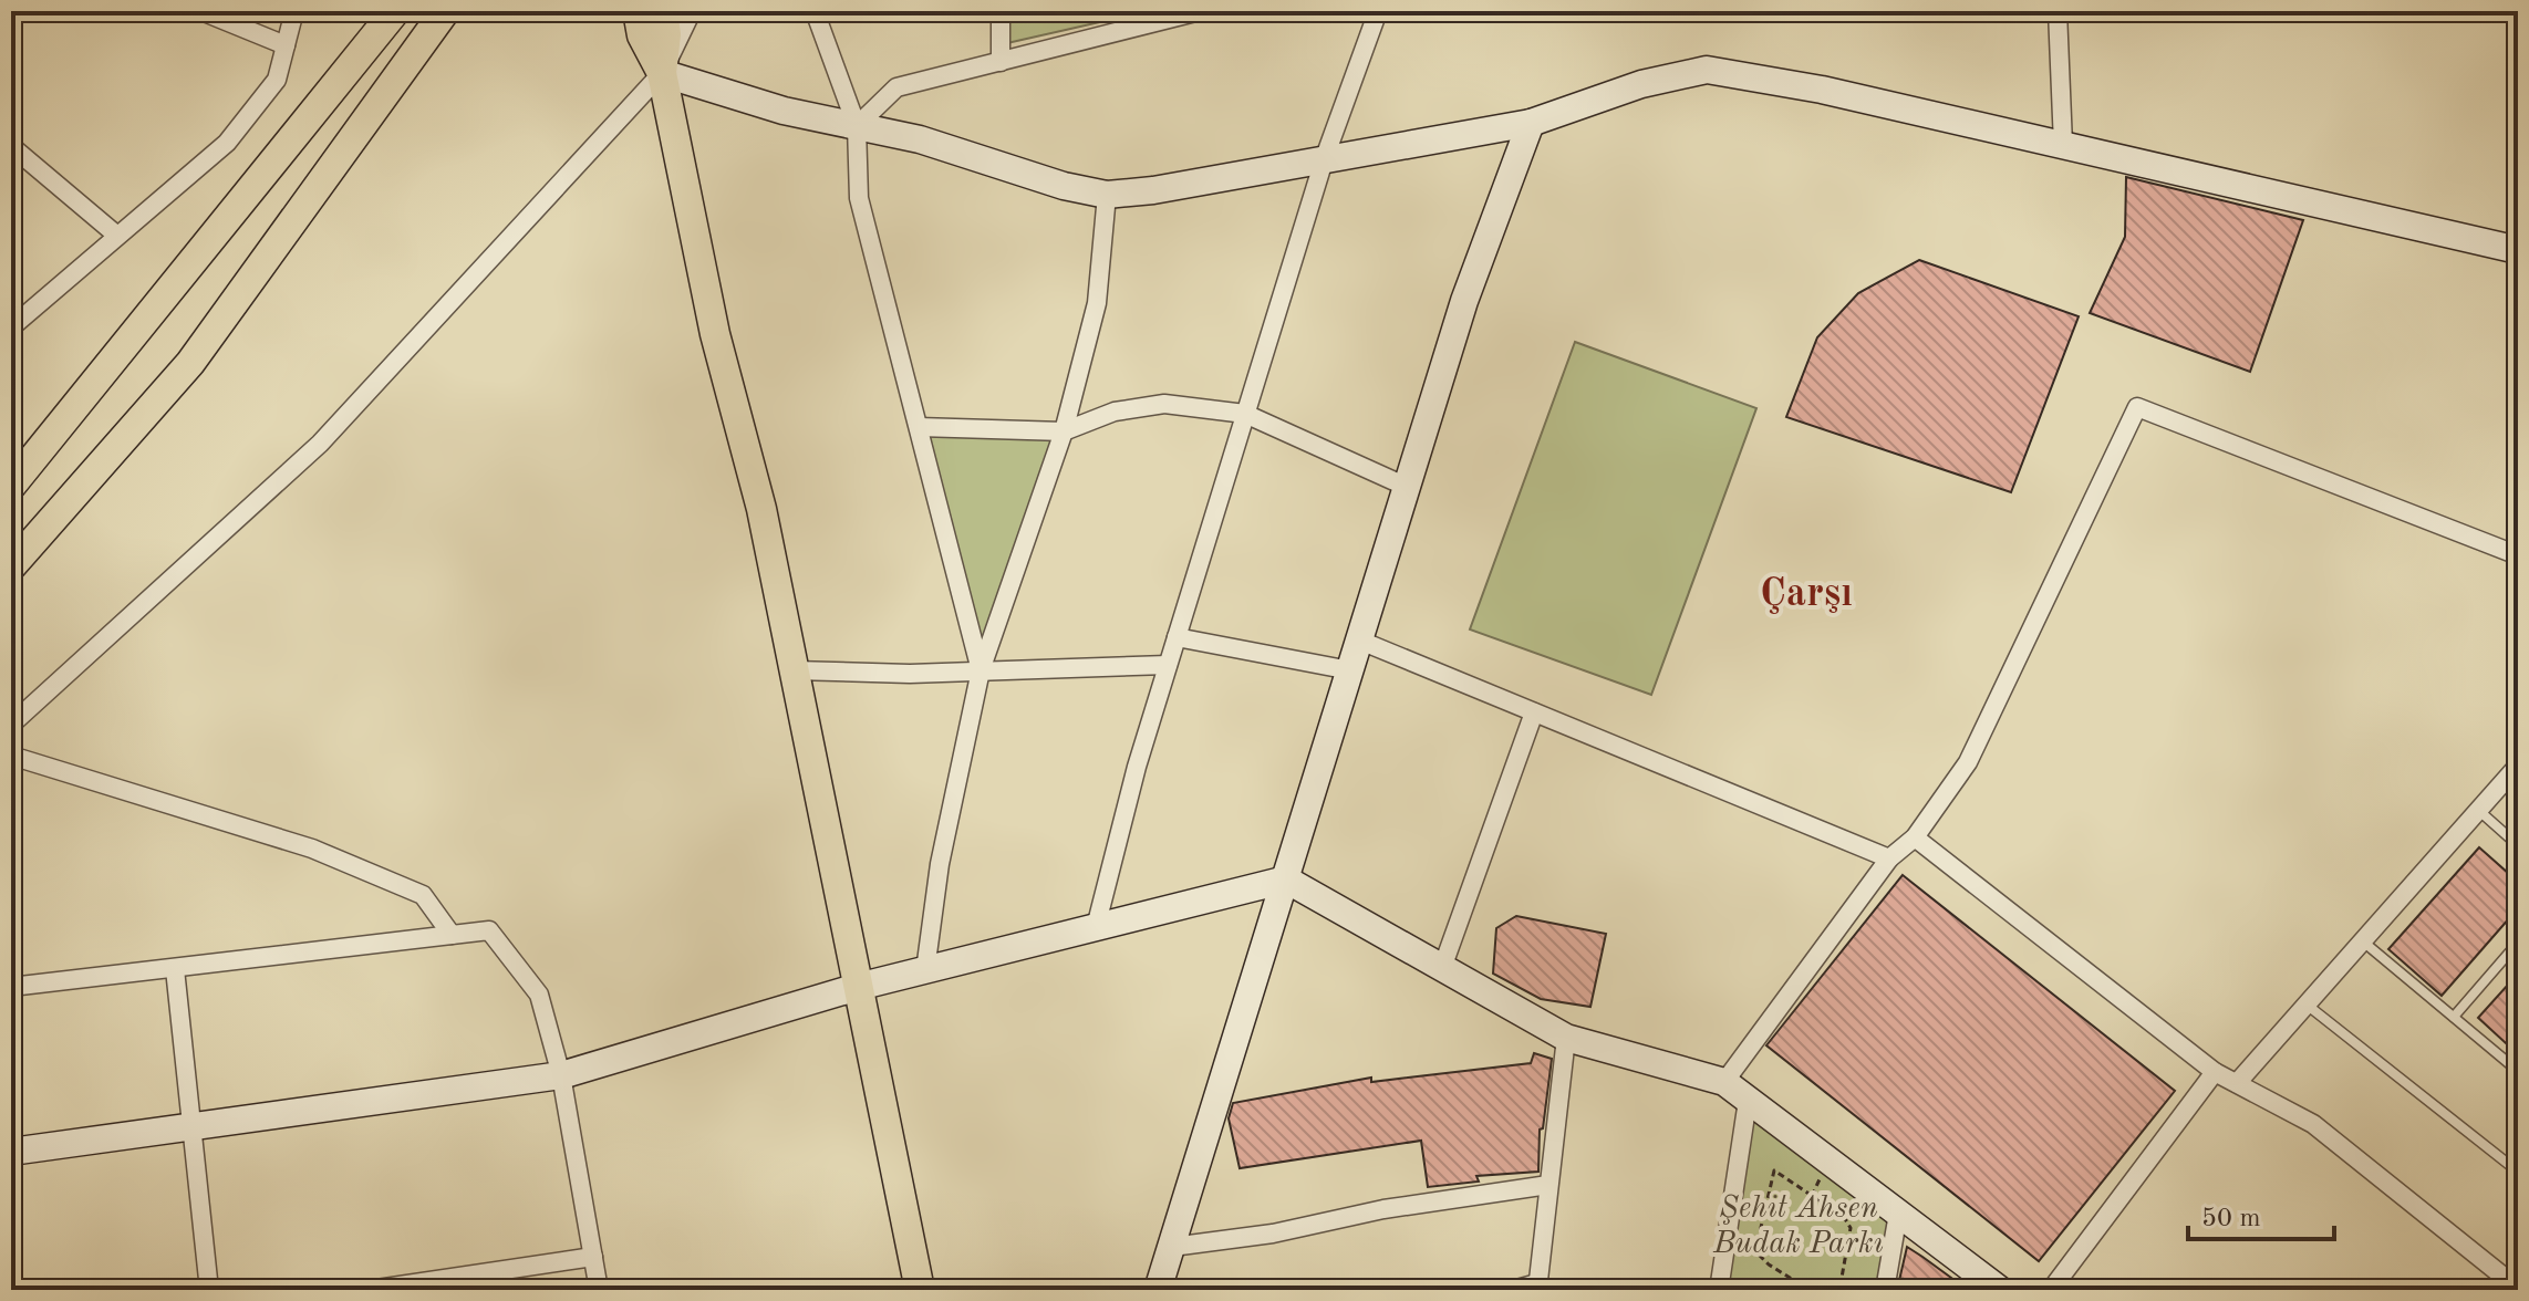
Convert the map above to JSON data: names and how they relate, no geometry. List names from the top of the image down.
{
  "districts": ["Çarşı"],
  "parks": ["Şehit Ahsen Budak Parkı"],
  "scale_bar": "50 m"
}
